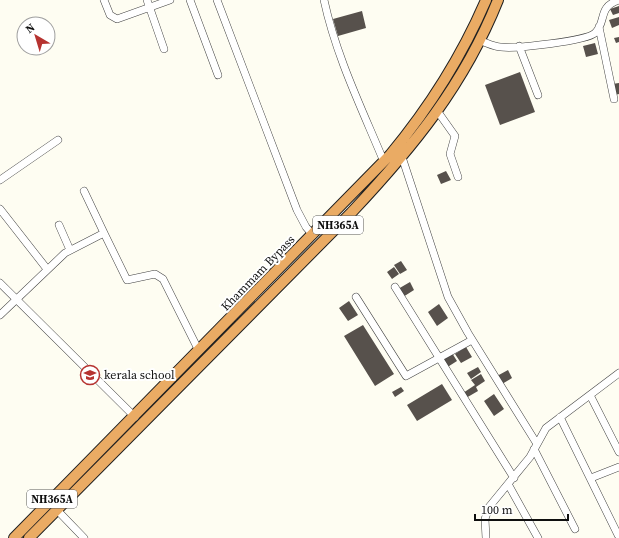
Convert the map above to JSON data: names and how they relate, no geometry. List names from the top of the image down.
{
  "streets": {
    "highway": ["NH365A", "Khammam Bypass"]
  },
  "places": {
    "school or university": ["kerala school"]
  },
  "scale_bar": "100 m",
  "north": "top left"
}
